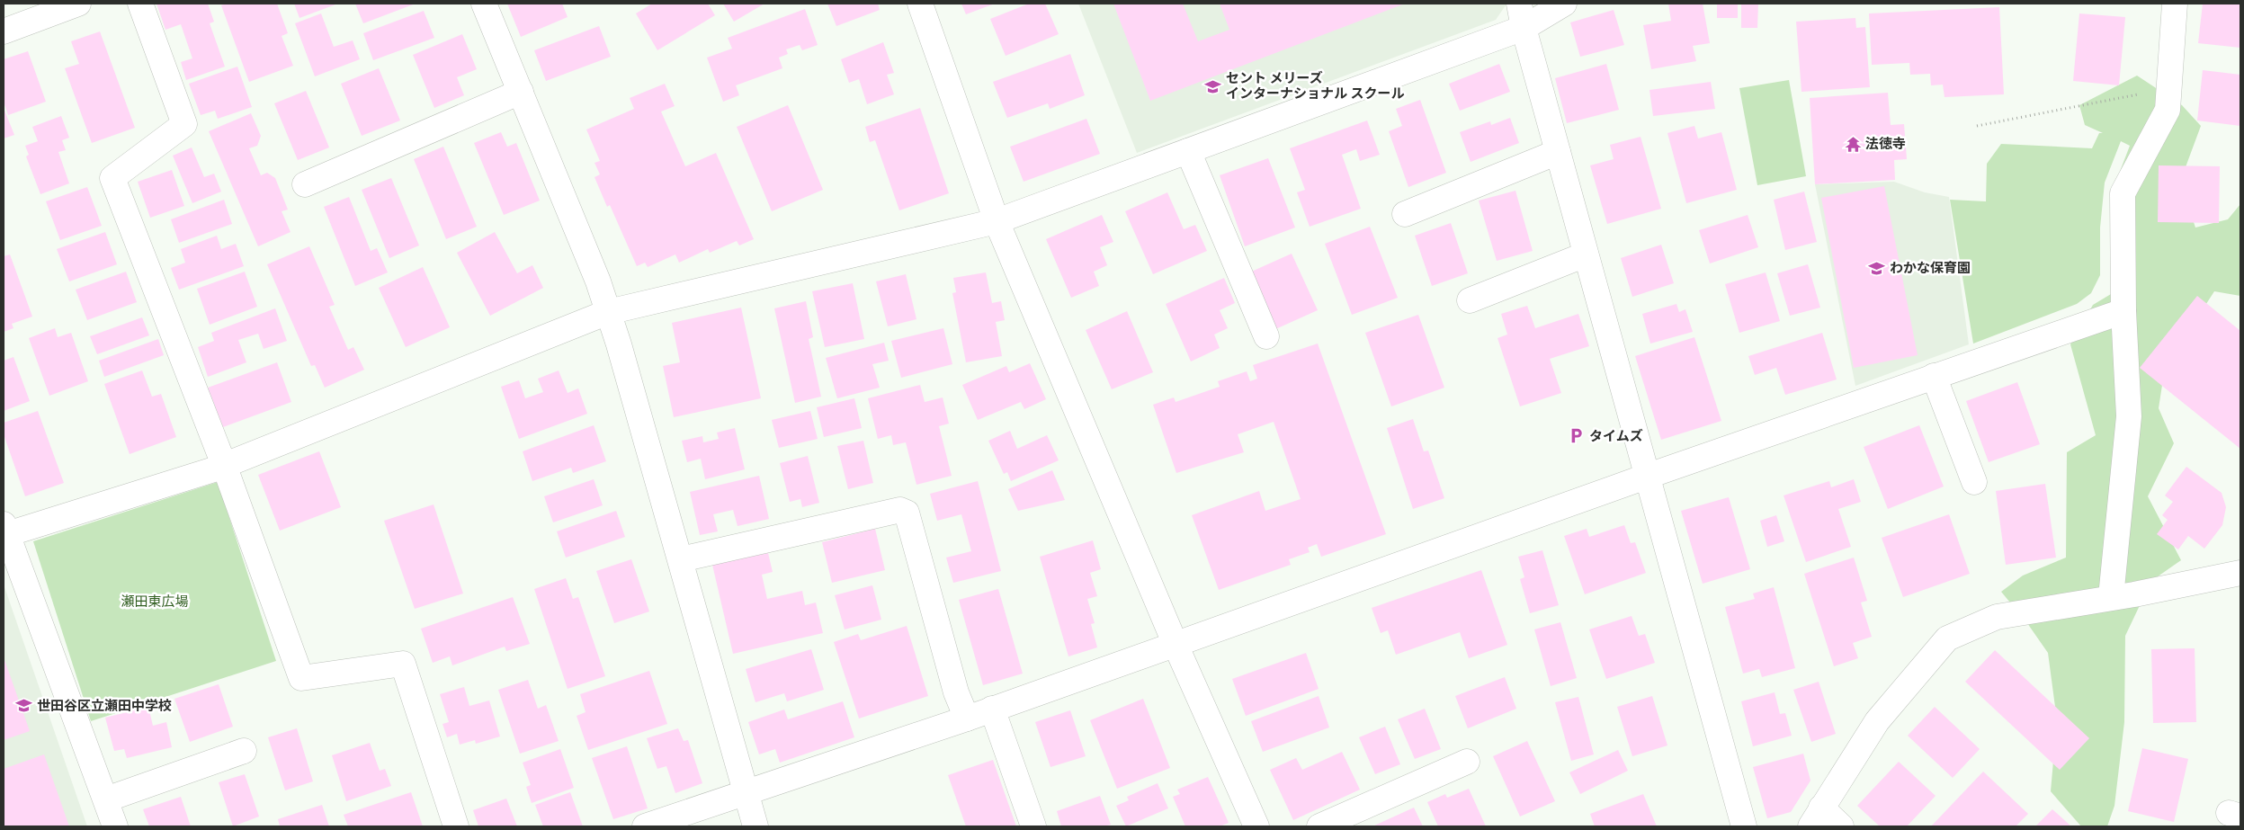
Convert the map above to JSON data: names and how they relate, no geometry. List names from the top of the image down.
{
  "parks": ["瀬田東広場"],
  "places": {
    "school or university": ["セント メリーズ インターナショナル スクール", "わかな保育園", "世田谷区立瀬田中学校"],
    "temple": ["法徳寺"],
    "parking": ["タイムズ"]
  }
}
